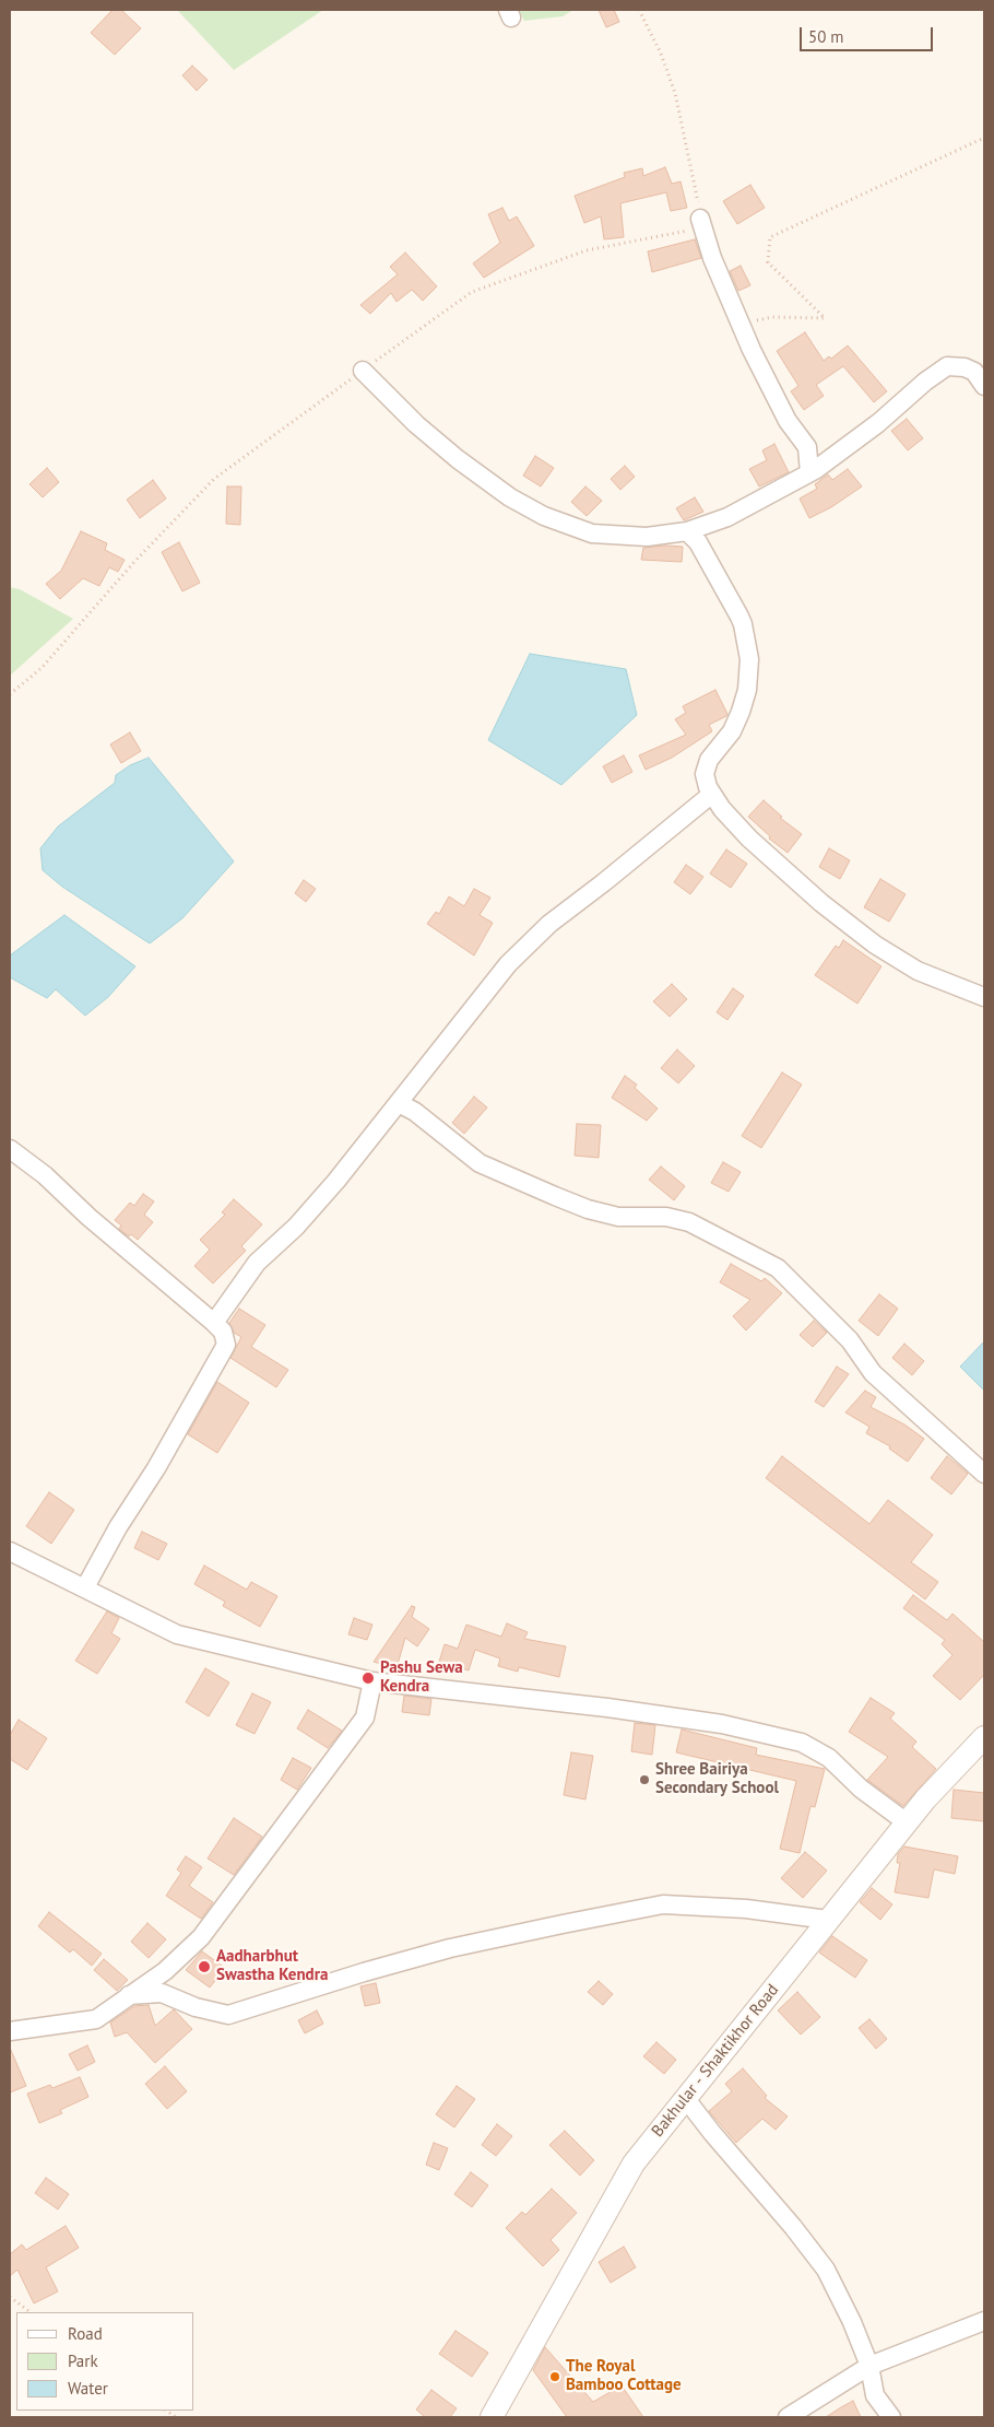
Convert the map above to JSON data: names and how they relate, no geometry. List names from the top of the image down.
{
  "streets": {
    "street": ["Bakhular - Shaktikhor Road"]
  },
  "places": [
    "Pashu Sewa Kendra",
    "Shree Bairiya Secondary School",
    "Aadharbhut Swastha Kendra",
    "The Royal Bamboo Cottage"
  ],
  "legend": ["Road", "Park", "Water"],
  "scale_bar": "50 m"
}
